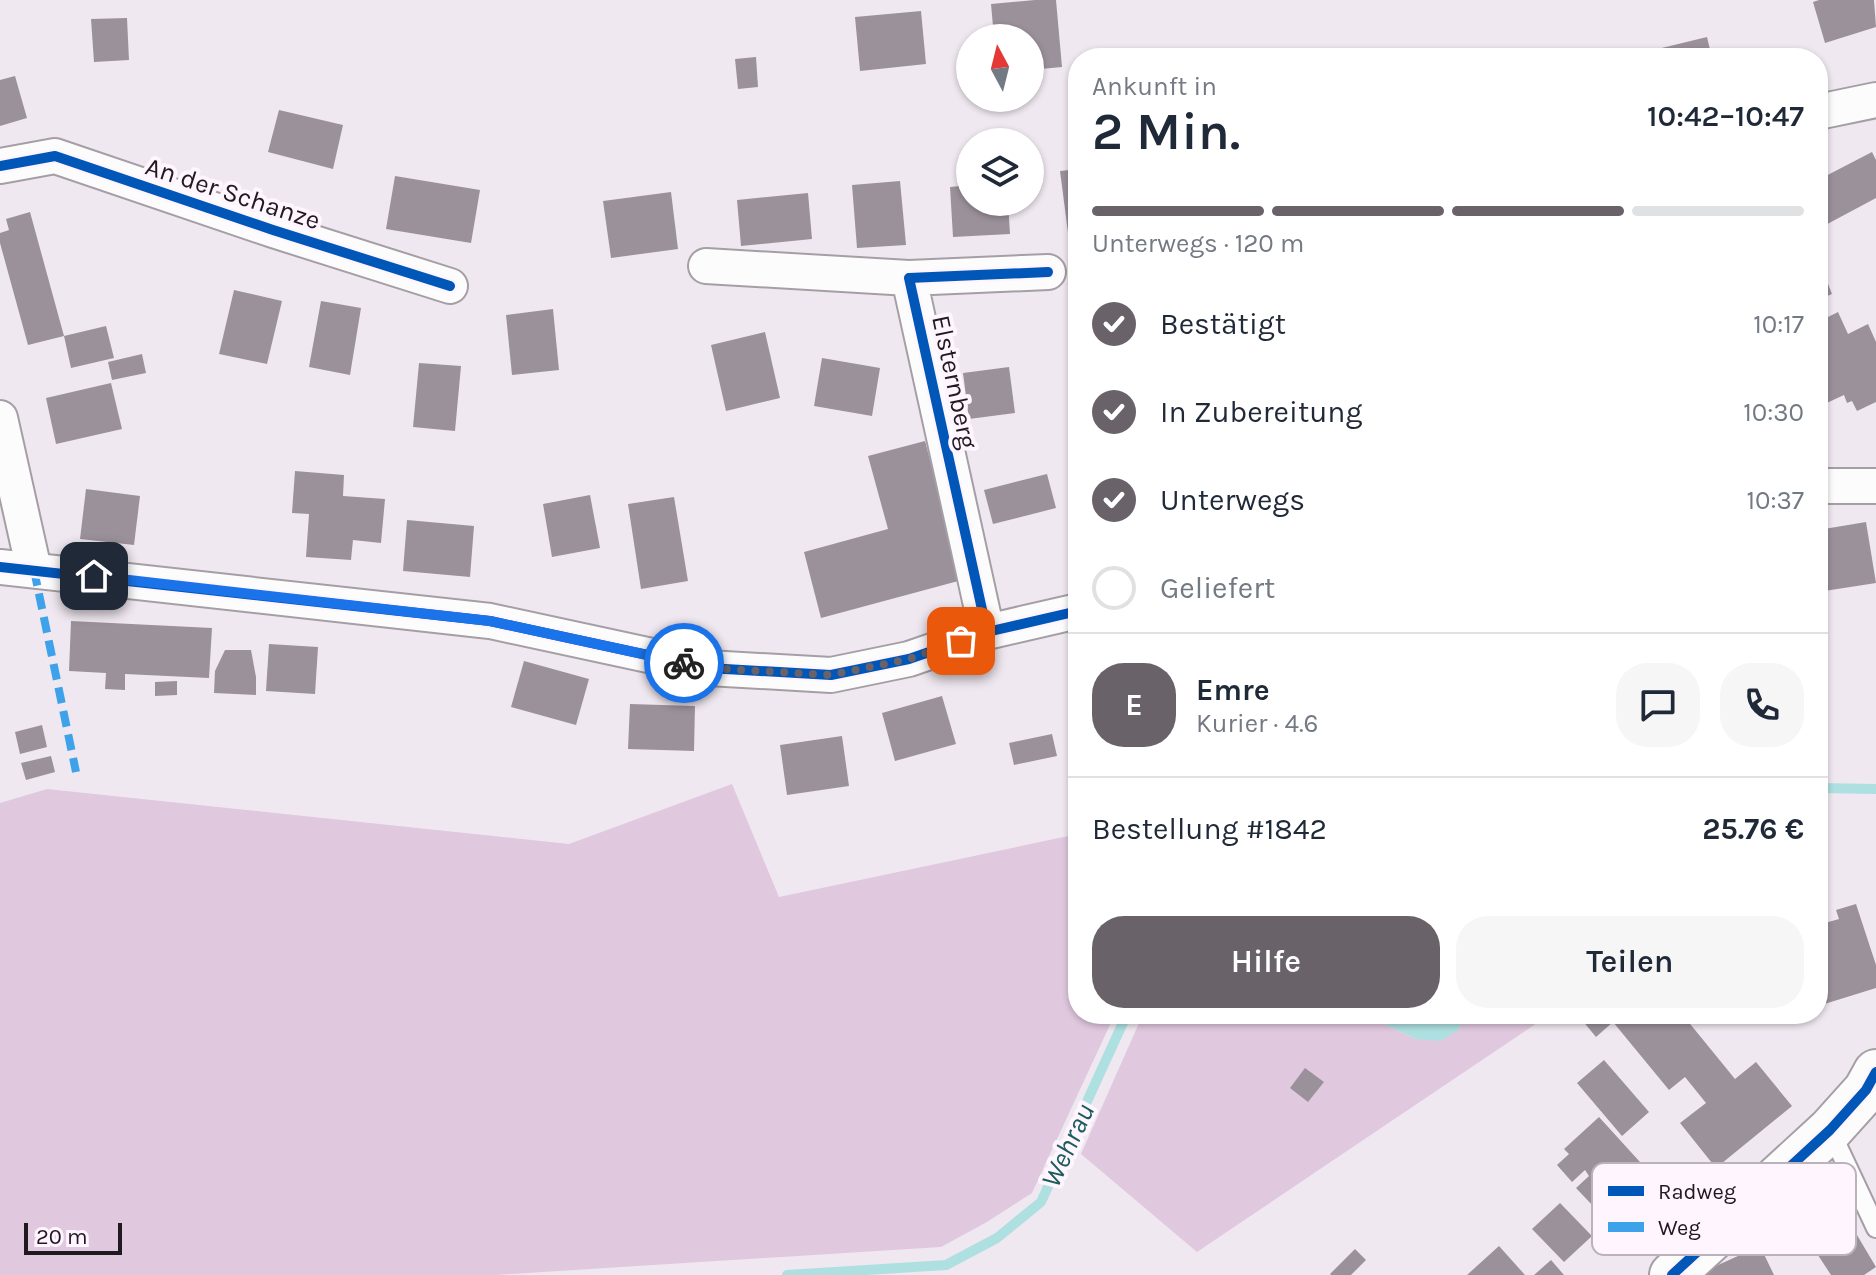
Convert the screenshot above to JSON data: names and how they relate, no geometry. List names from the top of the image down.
{
  "streets": {
    "street": ["An der Schanze", "Elsternberg"]
  },
  "water": ["Wehrau"],
  "legend": ["Radweg", "Weg"],
  "scale_bar": "20 m",
  "north": "top",
  "page": {
    "heading": ["2 Min.", "Ankunft in", "10:42–10:47"],
    "panel": [
      "Emre",
      "Kurier · 4.6",
      "Bestellung #1842",
      "25.76 €"
    ],
    "bar": "Unterwegs · 120 m",
    "list": [
      ["Bestätigt", "10:17"],
      ["In Zubereitung", "10:30"],
      ["Unterwegs", "10:37"],
      "Geliefert"
    ],
    "round": "E",
    "buttons": ["Hilfe", "Teilen"],
    "scale": "20 m"
  }
}
